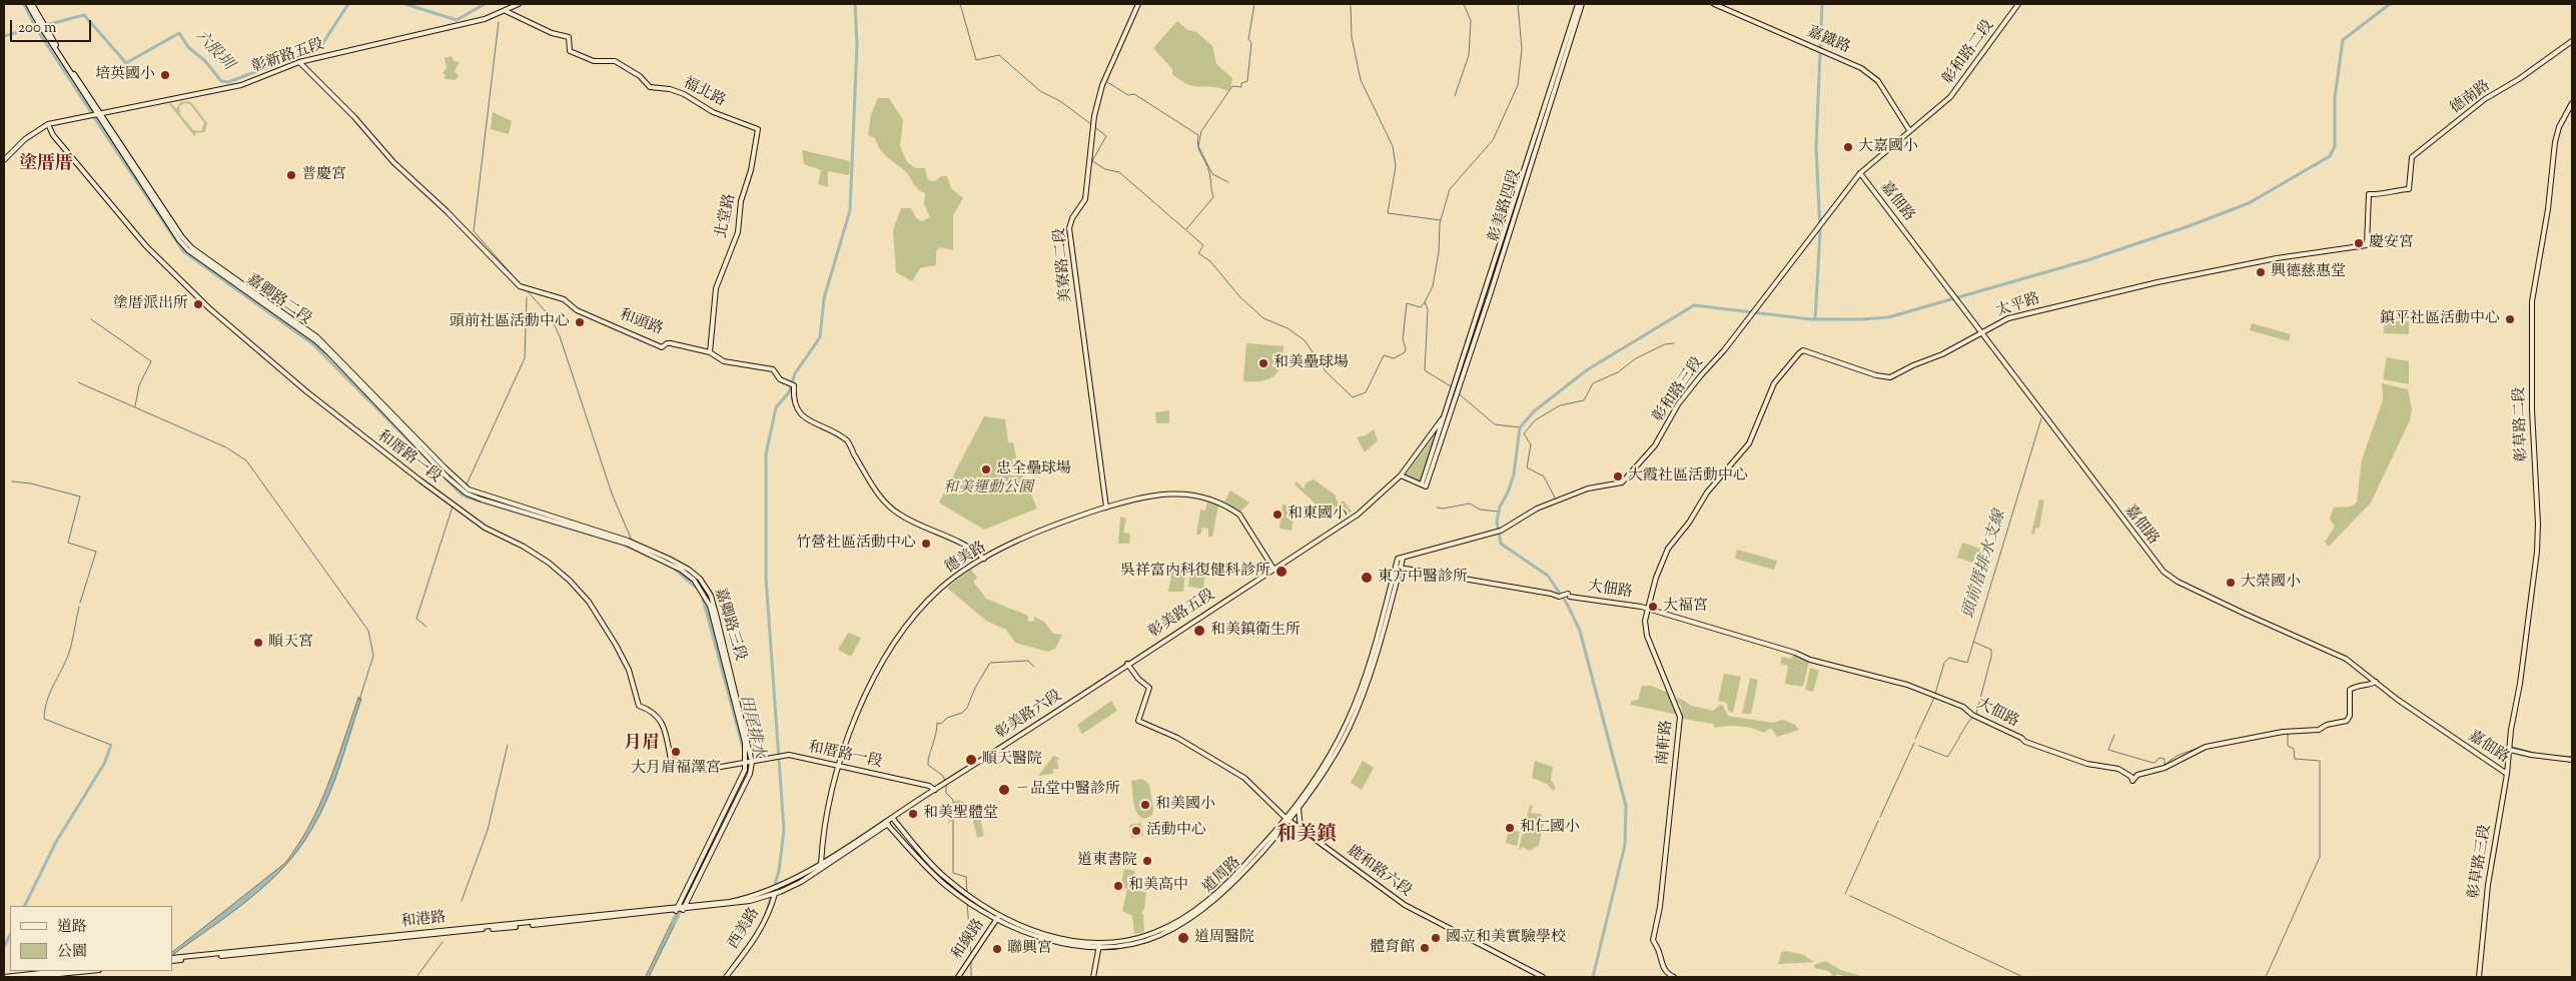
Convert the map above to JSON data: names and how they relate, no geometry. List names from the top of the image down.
{
  "streets": {
    "street": [
      "嘉鐵路",
      "彰和路二段",
      "彰新路五段",
      "福北路",
      "德南路",
      "嘉佃路",
      "彰美路四段",
      "北堂路",
      "美寮路二段",
      "嘉卿路二段",
      "太平路",
      "和頭路",
      "彰和路三段",
      "彰草路二段",
      "和厝路一段",
      "德美路",
      "大佃路",
      "彰美路五段",
      "嘉卿路三段",
      "彰美路六段",
      "南軒路",
      "彰草路三段",
      "鹿和路六段",
      "道周路",
      "和港路",
      "西美路",
      "和線路"
    ]
  },
  "crossings": [
    ["嘉鐵路", "彰和路二段"],
    ["嘉鐵路", "彰和路三段"],
    ["彰和路二段", "彰和路三段"],
    ["彰新路五段", "福北路"],
    ["彰新路五段", "嘉卿路二段"],
    ["彰新路五段", "和頭路"],
    ["彰新路五段", "和厝路一段"],
    ["福北路", "北堂路"],
    ["德南路", "太平路"],
    ["嘉佃路", "太平路"],
    ["嘉佃路", "彰和路三段"],
    ["嘉佃路", "大佃路"],
    ["嘉佃路", "彰草路三段"],
    ["北堂路", "和頭路"],
    ["美寮路二段", "德美路"],
    ["嘉卿路二段", "嘉卿路三段"],
    ["太平路", "南軒路"],
    ["和頭路", "德美路"],
    ["彰和路三段", "道周路"],
    ["彰草路二段", "彰草路三段"],
    ["和厝路一段", "德美路"],
    ["和厝路一段", "嘉卿路三段"],
    ["和厝路一段", "彰美路六段"],
    ["德美路", "彰美路五段"],
    ["德美路", "彰美路六段"],
    ["大佃路", "南軒路"],
    ["大佃路", "道周路"],
    ["彰美路五段", "彰美路六段"],
    ["彰美路五段", "鹿和路六段"],
    ["彰美路六段", "鹿和路六段"],
    ["彰美路六段", "道周路"],
    ["彰美路六段", "和港路"],
    ["彰美路六段", "西美路"],
    ["鹿和路六段", "道周路"],
    ["道周路", "和線路"],
    ["和港路", "西美路"]
  ],
  "districts": ["塗厝厝", "月眉", "和美鎮"],
  "water": ["六股圳", "頭前厝排水支線", "田尾排水"],
  "parks": ["和美運動公園"],
  "places": [
    "培英國小",
    "大嘉國小",
    "普慶宮",
    "慶安宮",
    "興德慈惠堂",
    "塗厝派出所",
    "鎮平社區活動中心",
    "頭前社區活動中心",
    "和美壘球場",
    "忠全壘球場",
    "大霞社區活動中心",
    "和東國小",
    "竹營社區活動中心",
    "吳祥富內科復健科診所",
    "東方中醫診所",
    "大榮國小",
    "大福宮",
    "和美鎮衛生所",
    "順天宮",
    "大月眉福澤宮",
    "順天醫院",
    "ㄧ品堂中醫診所",
    "和美國小",
    "和美聖體堂",
    "和仁國小",
    "活動中心",
    "道東書院",
    "和美高中",
    "道周醫院",
    "國立和美實驗學校",
    "體育館",
    "聯興宮"
  ],
  "legend": ["道路", "公園"],
  "scale_bar": "200 m"
}
